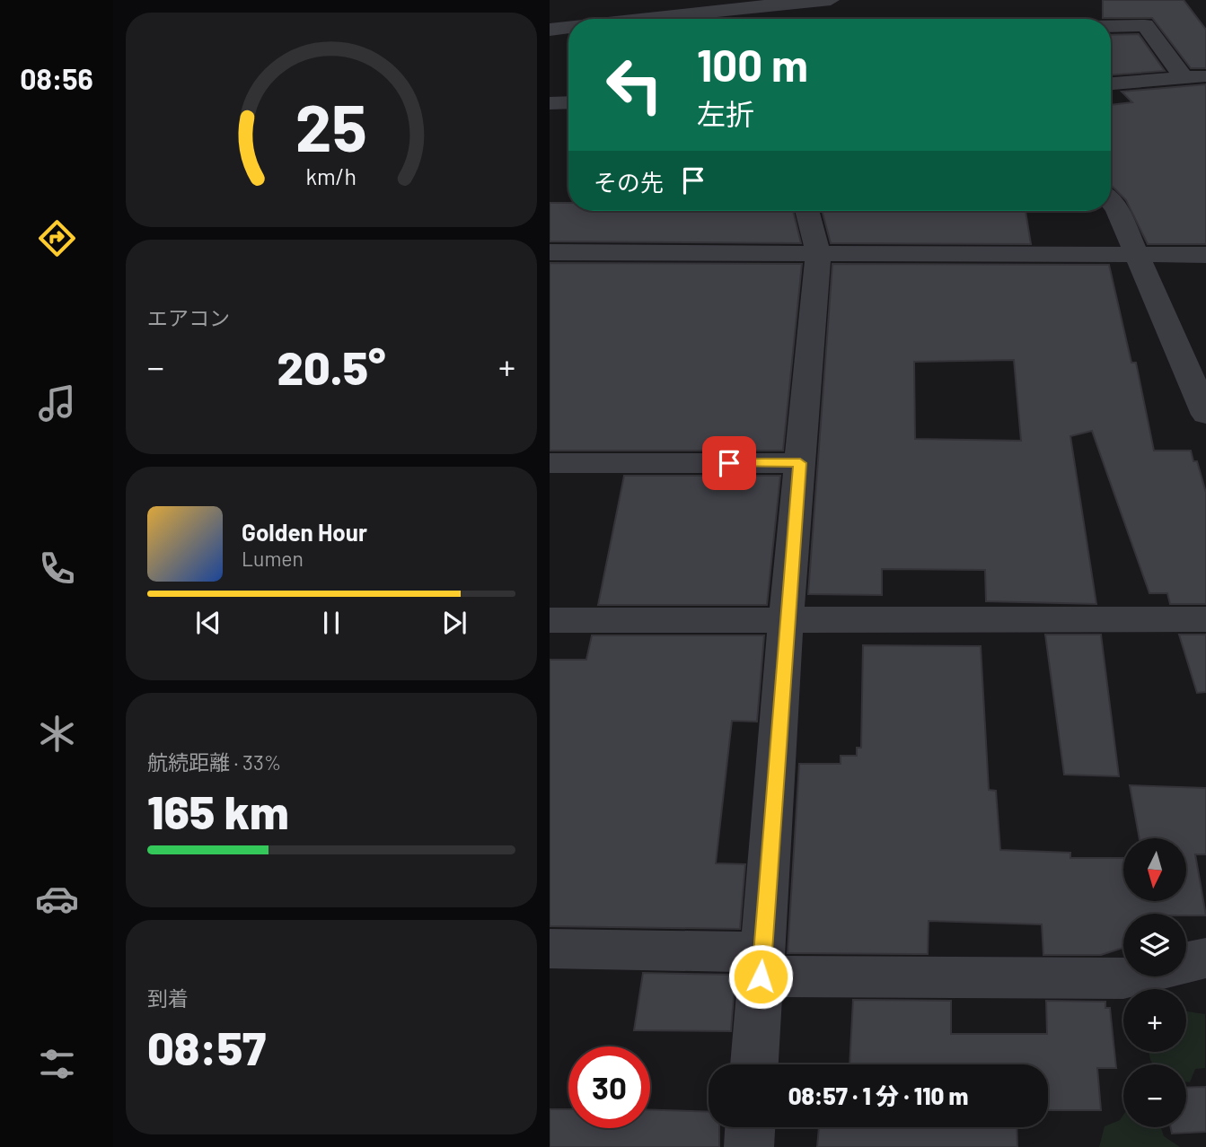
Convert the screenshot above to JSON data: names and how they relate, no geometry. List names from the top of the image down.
{
  "north": "bottom",
  "page": {
    "tabs": "08:56",
    "turn": ["100 m", "左折"],
    "then": "その先",
    "tile": [
      "エアコン",
      ["航続距離 · 33%", "165 km"],
      ["到着", "08:57"]
    ],
    "heat": ["−", "20.5°", "+"],
    "song": ["Golden Hour", "Lumen"],
    "map_buttons": ["+", "−"],
    "limit": "30",
    "trip": "08:57 · 1 分 · 110 m",
    "gauge": ["25", "km/h"]
  }
}
